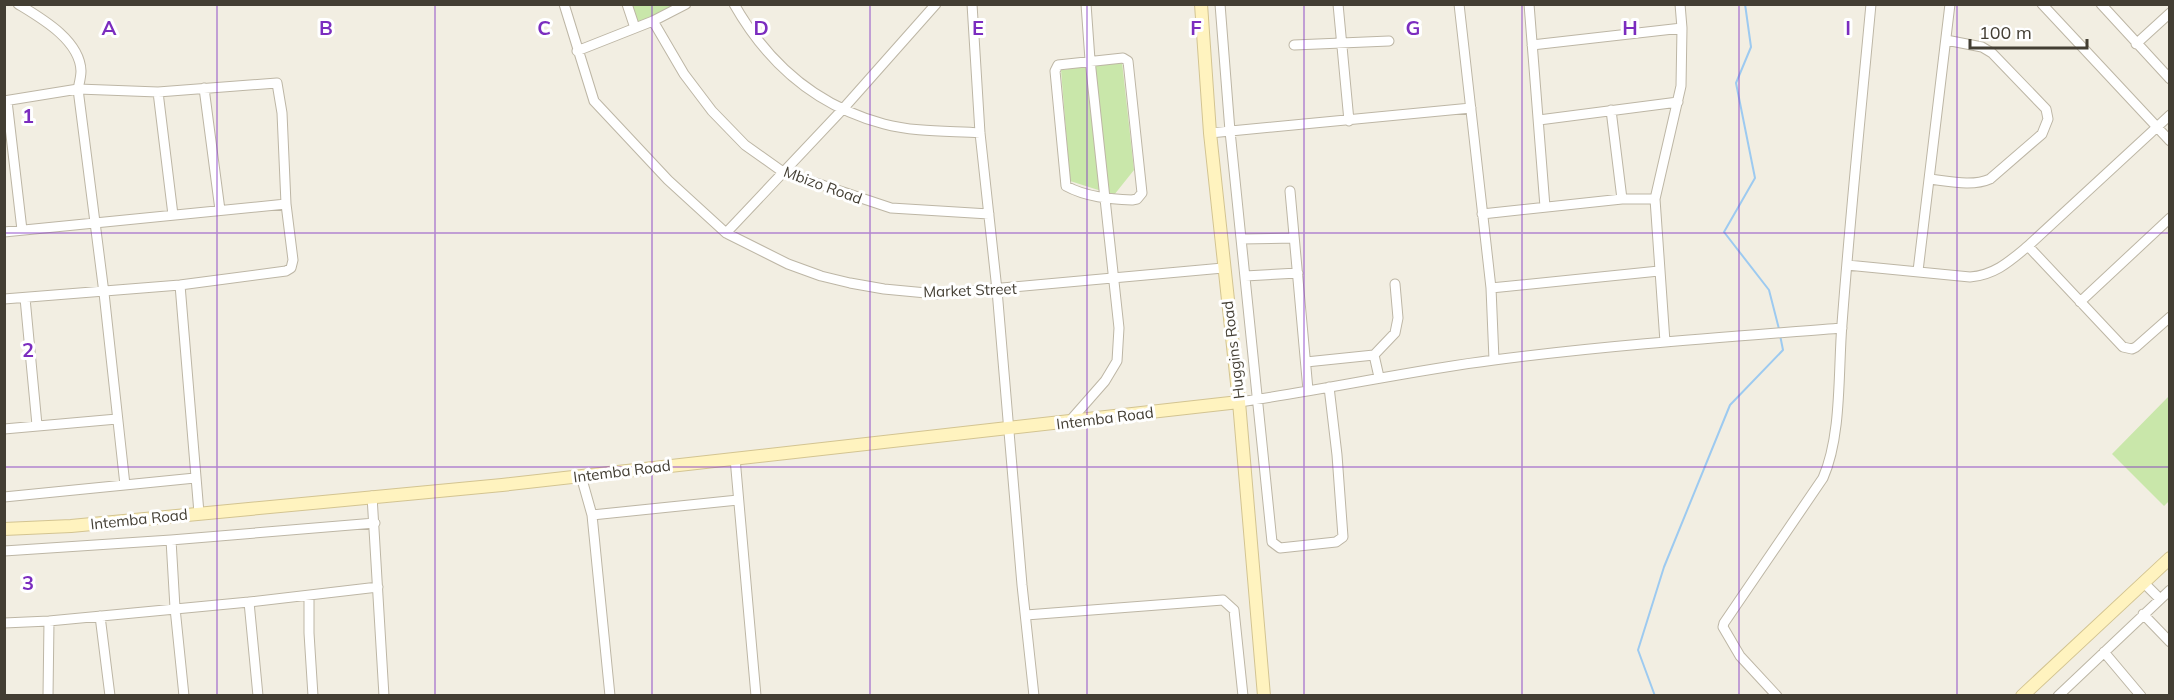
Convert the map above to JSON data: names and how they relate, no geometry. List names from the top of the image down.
{
  "streets": {
    "street": [
      "Mbizo Road",
      "Market Street",
      "Huggins Road",
      "Intemba Road"
    ]
  },
  "crossings": [
    ["Market Street", "Huggins Road"],
    ["Huggins Road", "Intemba Road"]
  ],
  "scale_bar": "100 m",
  "grid": {
    "columns": [
      "A",
      "B",
      "C",
      "D",
      "E",
      "F",
      "G",
      "H",
      "I"
    ],
    "rows": ["1", "2", "3"]
  }
}
